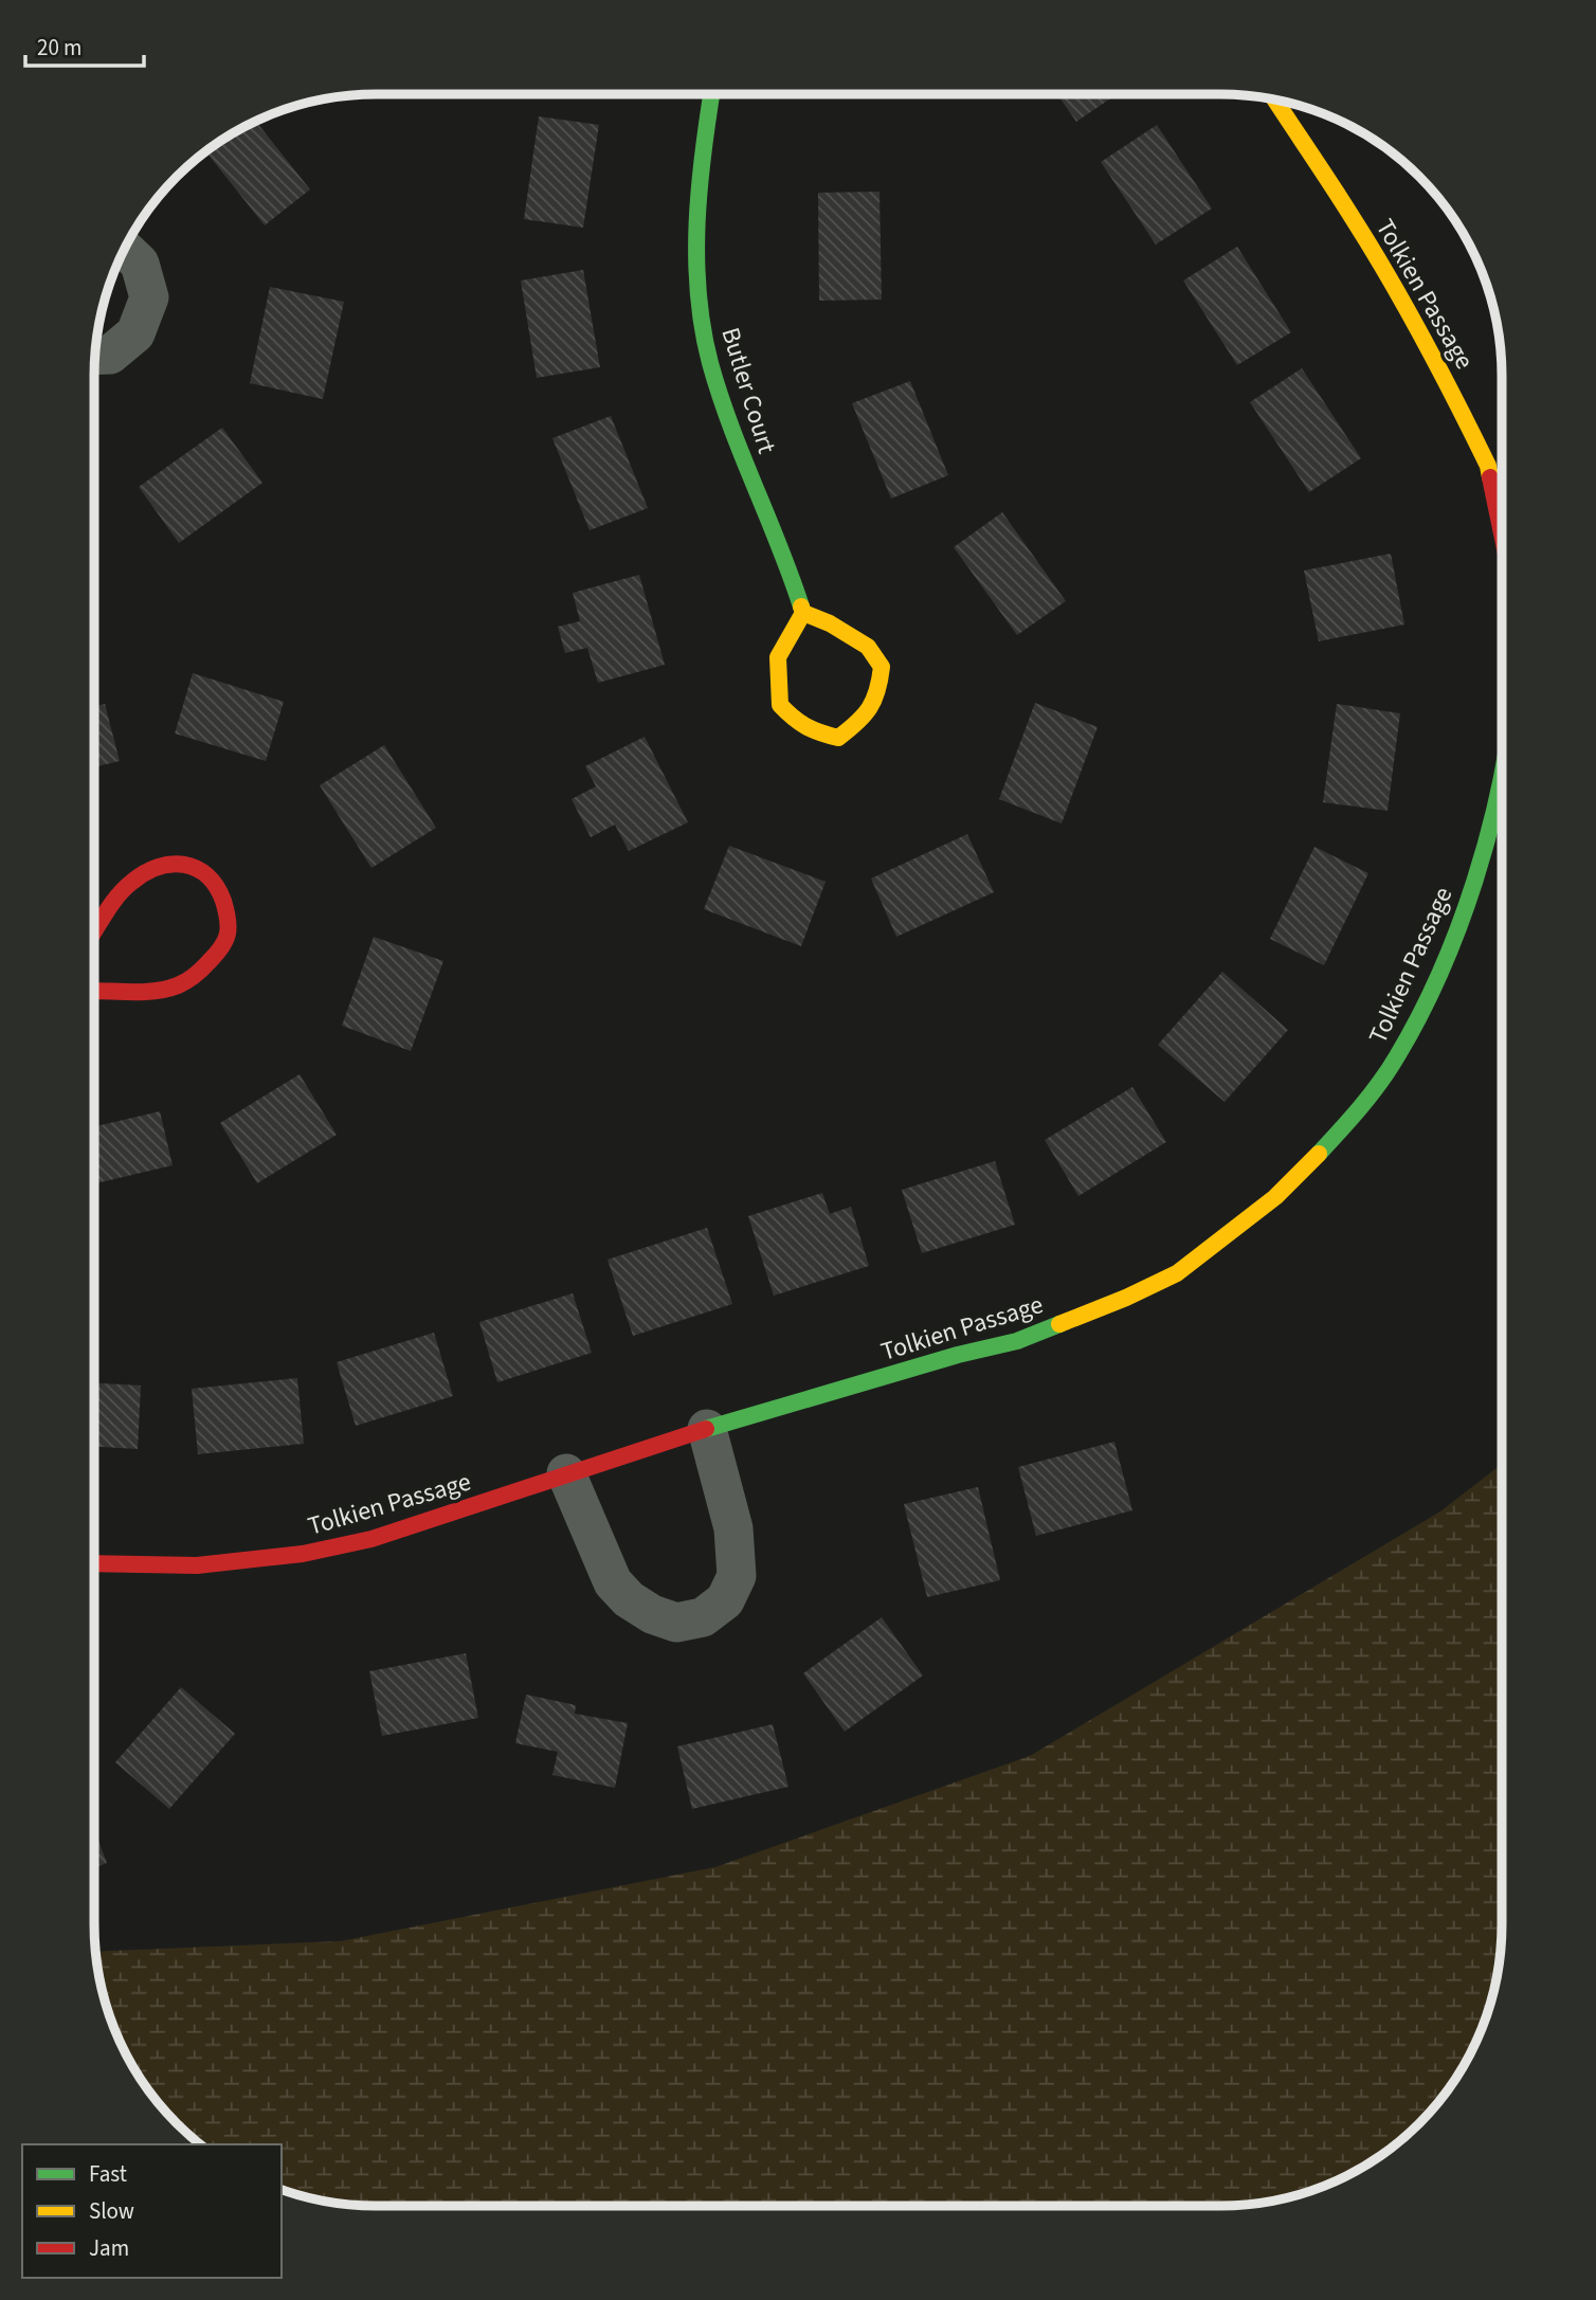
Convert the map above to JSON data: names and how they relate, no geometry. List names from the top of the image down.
{
  "streets": {
    "street": ["Tolkien Passage", "Butler Court"]
  },
  "legend": ["Fast", "Slow", "Jam"],
  "scale_bar": "20 m"
}
